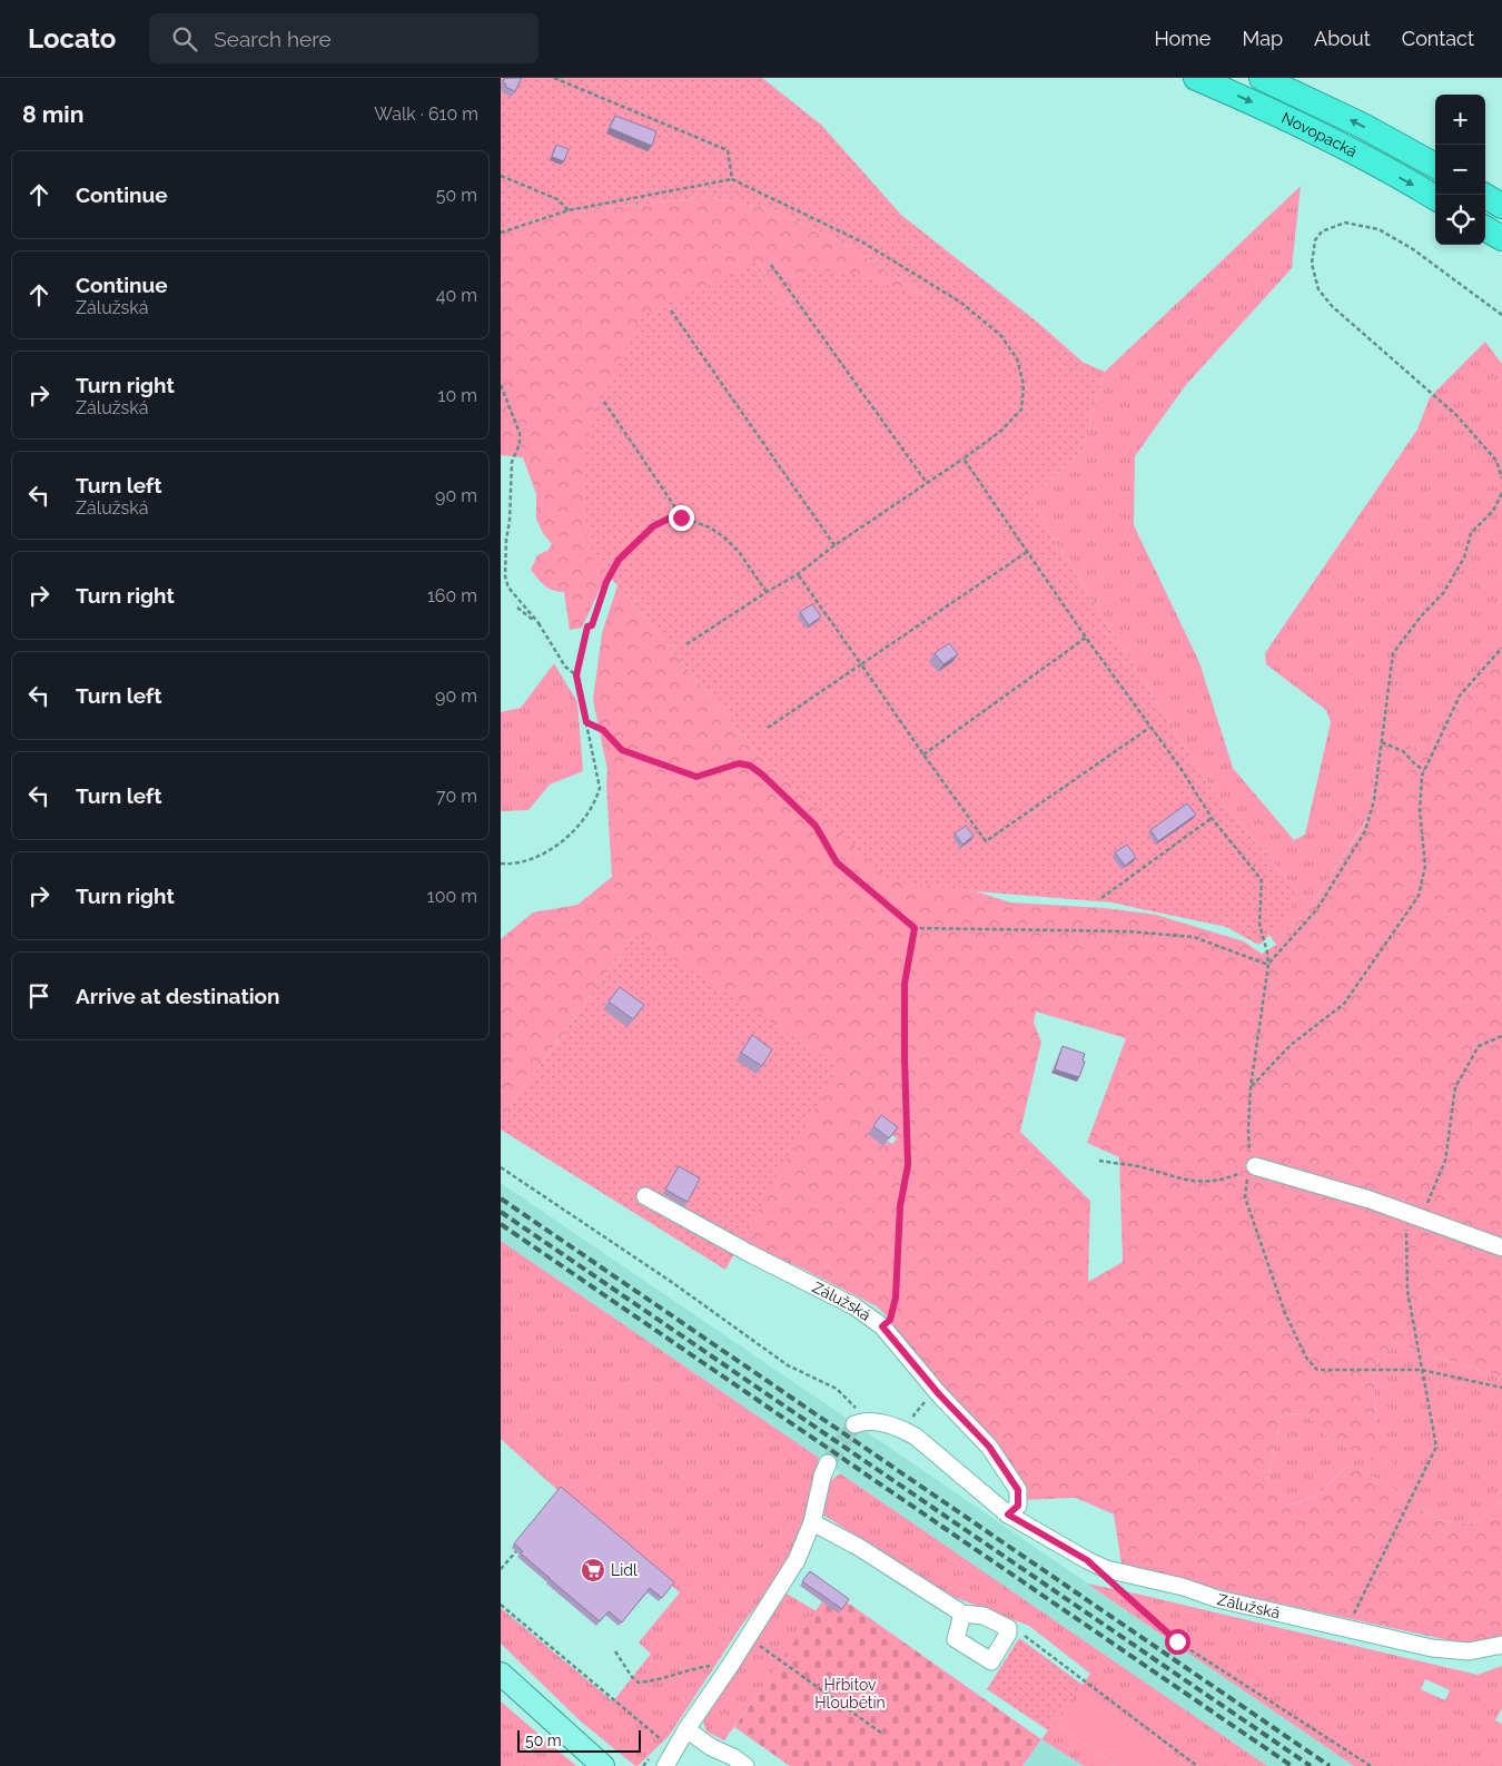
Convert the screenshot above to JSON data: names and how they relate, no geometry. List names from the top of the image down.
{
  "streets": {
    "highway": ["Novopacká"],
    "street": ["Zálužská"]
  },
  "parks": ["Hřbitov Hloubětín"],
  "places": {
    "supermarket": ["Lidl"]
  },
  "scale_bar": "50 m",
  "page": {
    "header": "Locato",
    "search": "Search here",
    "nav": [
      "Home",
      "Map",
      "About",
      "Contact"
    ],
    "heading": ["8 min", "Walk · 610 m"],
    "map_buttons": ["+", "−"],
    "list": [
      ["Continue", "50 m"],
      ["Continue", "Zálužská", "40 m"],
      ["Turn right", "Zálužská", "10 m"],
      ["Turn left", "Zálužská", "90 m"],
      ["Turn right", "160 m"],
      ["Turn left", "90 m"],
      ["Turn left", "70 m"],
      ["Turn right", "100 m"],
      "Arrive at destination"
    ],
    "scale": "50 m"
  }
}
